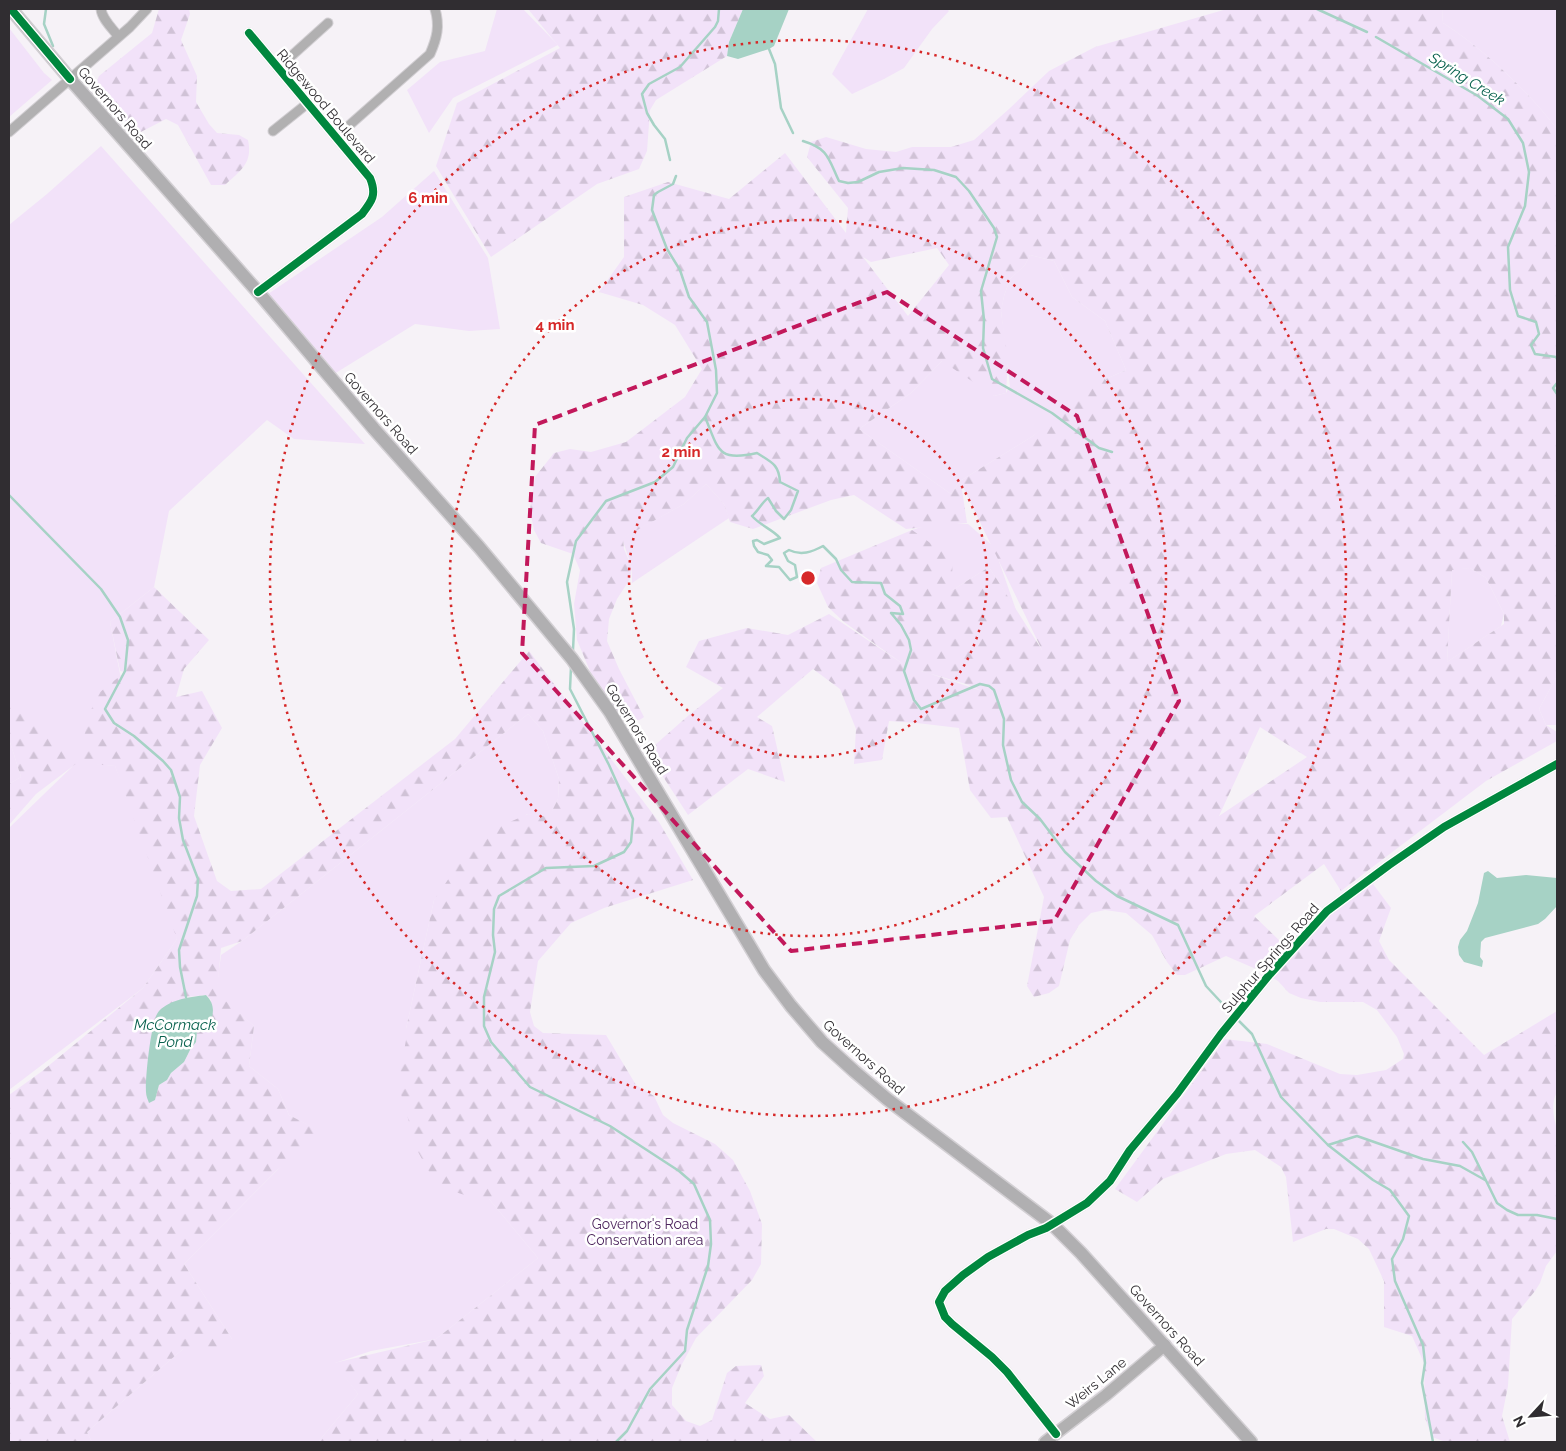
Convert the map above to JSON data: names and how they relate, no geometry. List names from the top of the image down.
{
  "streets": {
    "main road": ["Governors Road"],
    "street": ["Ridgewood Boulevard", "Sulphur Springs Road", "Weirs Lane"]
  },
  "crossings": [
    ["Ridgewood Boulevard", "Governors Road"],
    ["Governors Road", "Sulphur Springs Road"],
    ["Governors Road", "Weirs Lane"],
    ["Sulphur Springs Road", "Weirs Lane"]
  ],
  "water": ["Spring Creek", "McCormack Pond"],
  "parks": ["Governor's Road Conservation area"],
  "north": "bottom left",
  "rings": ["6 min", "4 min", "2 min"]
}
